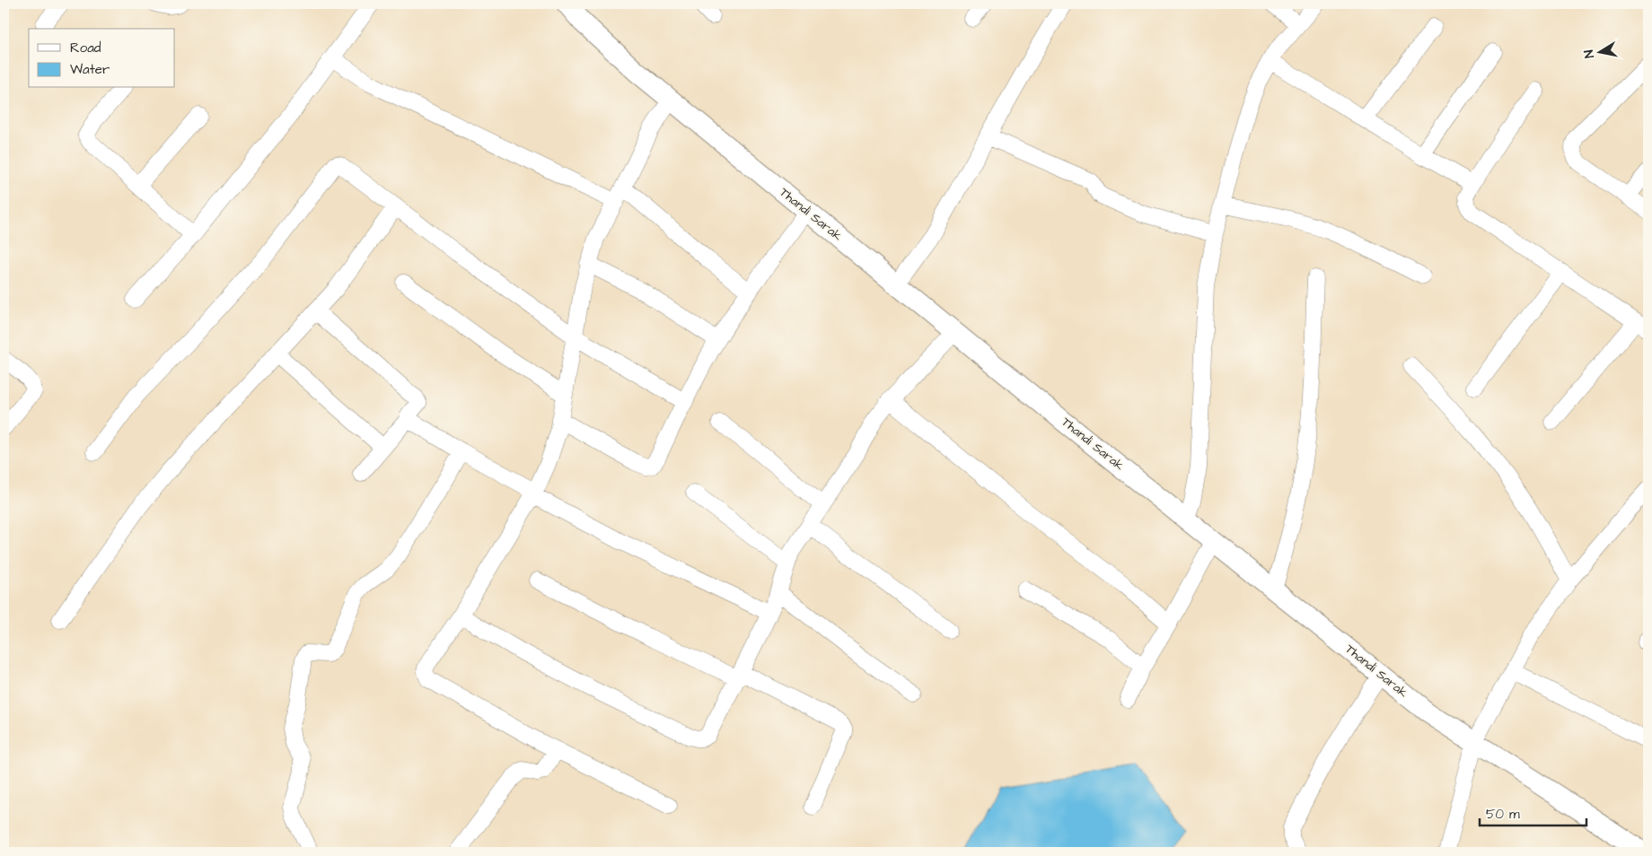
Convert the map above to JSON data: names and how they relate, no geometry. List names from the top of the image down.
{
  "streets": {
    "main road": ["Thandi Sarak"]
  },
  "legend": ["Road", "Water"],
  "scale_bar": "50 m",
  "north": "left"
}
